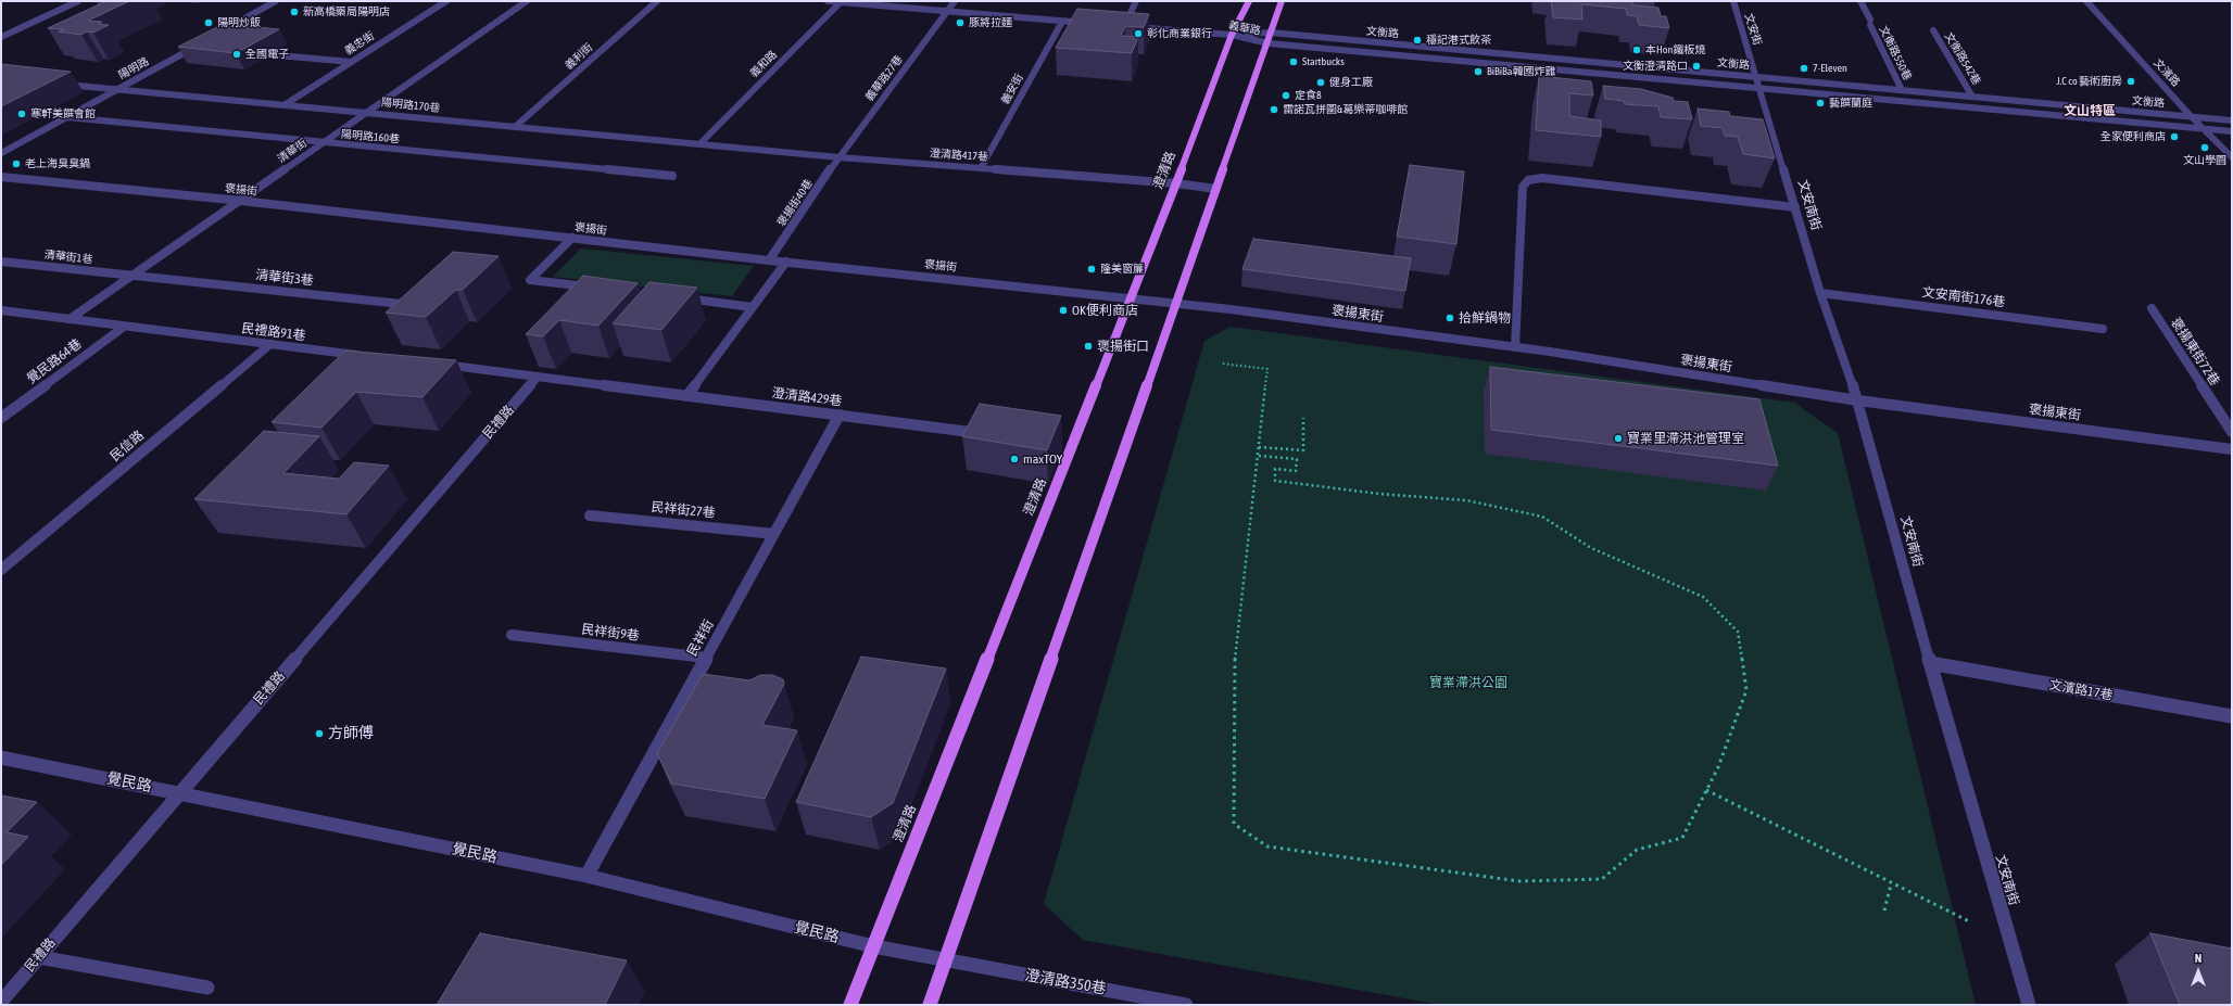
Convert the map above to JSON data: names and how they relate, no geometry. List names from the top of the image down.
{
  "streets": {
    "main road": ["澄清路"],
    "street": [
      "義華路",
      "文安街",
      "文衡路",
      "義忠街",
      "文衡路550巷",
      "義利街",
      "文衡路542巷",
      "義和路",
      "陽明路",
      "文濱路",
      "義華路27巷",
      "義安街",
      "陽明路170巷",
      "陽明路160巷",
      "清華街",
      "澄清路417巷",
      "褒揚街",
      "褒揚街40巷",
      "文安南街",
      "清華街1巷",
      "清華街3巷",
      "文安南街176巷",
      "褒揚東街",
      "民禮路91巷",
      "褒揚東街72巷",
      "覺民路64巷",
      "澄清路429巷",
      "民禮路",
      "民信路",
      "民祥街27巷",
      "民祥街9巷",
      "民祥街",
      "文濱路17巷",
      "覺民路",
      "澄清路350巷"
    ]
  },
  "crossings": [
    ["義華路", "文衡路"],
    ["義華路", "澄清路"],
    ["文安街", "文衡路"],
    ["文安街", "文安南街"],
    ["文衡路", "文衡路550巷"],
    ["文衡路", "文衡路542巷"],
    ["文衡路", "文濱路"],
    ["文衡路", "澄清路"],
    ["文衡路", "文安南街"],
    ["義忠街", "陽明路170巷"],
    ["義利街", "陽明路170巷"],
    ["義和路", "陽明路170巷"],
    ["義和路", "澄清路417巷"],
    ["陽明路", "陽明路170巷"],
    ["陽明路", "陽明路160巷"],
    ["義華路27巷", "澄清路417巷"],
    ["義華路27巷", "褒揚街40巷"],
    ["義安街", "澄清路417巷"],
    ["陽明路170巷", "清華街"],
    ["陽明路170巷", "澄清路417巷"],
    ["陽明路160巷", "清華街"],
    ["清華街", "褒揚街"],
    ["清華街", "清華街1巷"],
    ["清華街", "清華街3巷"],
    ["清華街", "民禮路91巷"],
    ["澄清路417巷", "澄清路"],
    ["澄清路417巷", "褒揚街40巷"],
    ["澄清路", "褒揚街"],
    ["澄清路", "覺民路"],
    ["褒揚街", "褒揚街40巷"],
    ["褒揚街", "褒揚東街"],
    ["文安南街", "文安南街176巷"],
    ["文安南街", "褒揚東街"],
    ["文安南街", "文濱路17巷"],
    ["清華街1巷", "清華街3巷"],
    ["民禮路91巷", "覺民路64巷"],
    ["民禮路91巷", "民信路"],
    ["澄清路429巷", "民禮路"],
    ["澄清路429巷", "民祥街"],
    ["民禮路", "覺民路"],
    ["民祥街27巷", "民祥街"],
    ["民祥街9巷", "民祥街"],
    ["民祥街", "覺民路"],
    ["覺民路", "澄清路350巷"]
  ],
  "districts": ["文山特區"],
  "parks": ["寶業滯洪公園"],
  "places": [
    "新高橋藥局陽明店",
    "陽明炒飯",
    "豚將拉麵",
    "彰化商業銀行",
    "穩記港式飲茶",
    "本Hon鐵板燒",
    "全國電子",
    "Startbucks",
    "文衡澄清路口",
    "7-Eleven",
    "BiBiBa韓國炸雞",
    "J.C co 藝術廚房",
    "健身工廠",
    "定食8",
    "藝饌蘭庭",
    "雷諾瓦拼圖&葛樂蒂咖啡館",
    "寒軒美饌會館",
    "全家便利商店",
    "文山學園",
    "老上海臭臭鍋",
    "隆美窗簾",
    "OK便利商店",
    "拾鮮鍋物",
    "褒揚街口",
    "寶業里滯洪池管理室",
    "maxTOY",
    "方師傅"
  ],
  "north": "top"
}
